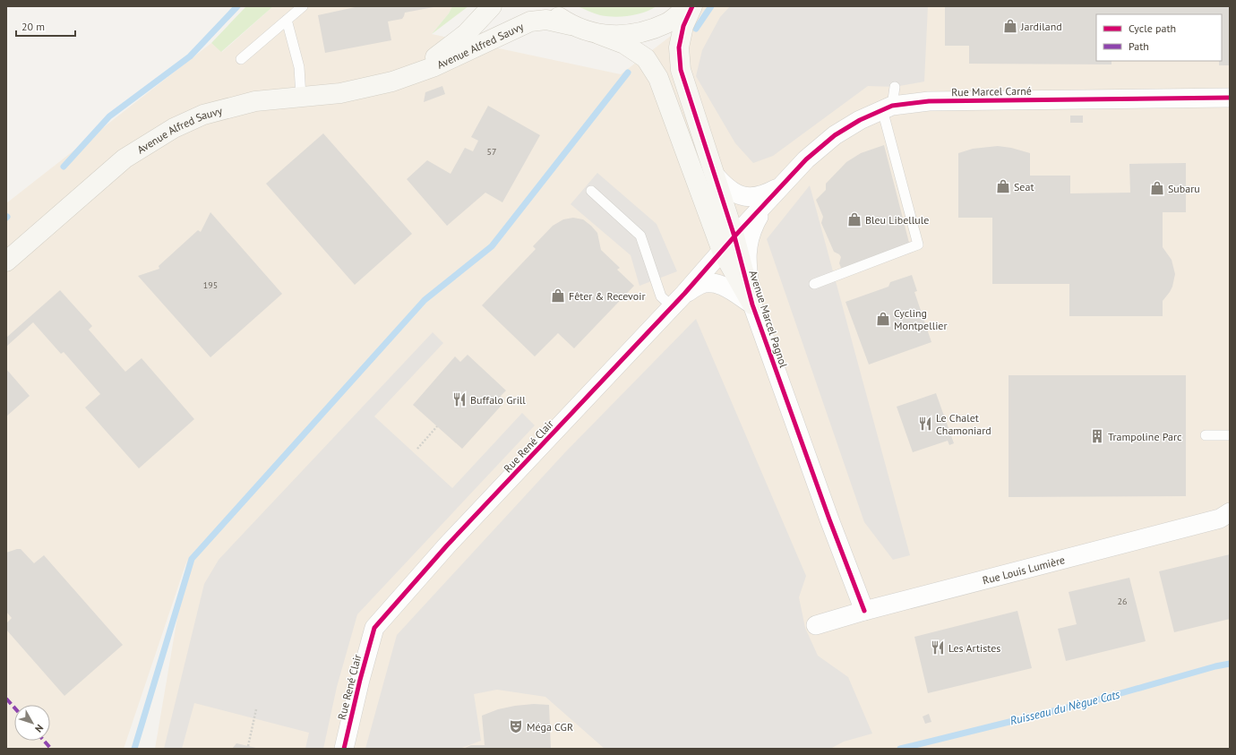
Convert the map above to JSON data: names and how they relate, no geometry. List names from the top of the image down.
{
  "streets": {
    "street": [
      "Avenue Alfred Sauvy",
      "Rue Marcel Carné",
      "Avenue Marcel Pagnol",
      "Rue René Clair",
      "Rue Louis Lumière"
    ]
  },
  "crossings": [
    ["Rue Marcel Carné", "Rue René Clair"],
    ["Avenue Marcel Pagnol", "Rue René Clair"],
    ["Avenue Marcel Pagnol", "Rue Louis Lumière"]
  ],
  "water": ["Ruisseau du Nègue Cats"],
  "places": {
    "shop": [
      "Jardiland",
      "Seat",
      "Subaru",
      "Bleu Libellule",
      "Fêter & Recevoir",
      "Cycling Montpellier"
    ],
    "restaurant": ["Buffalo Grill", "Le Chalet Chamoniard", "Les Artistes"],
    "building": ["Trampoline Parc"],
    "theatre": ["Méga CGR"]
  },
  "house_numbers": ["57", "195", "26"],
  "legend": ["Cycle path", "Path"],
  "scale_bar": "20 m",
  "north": "bottom right"
}
